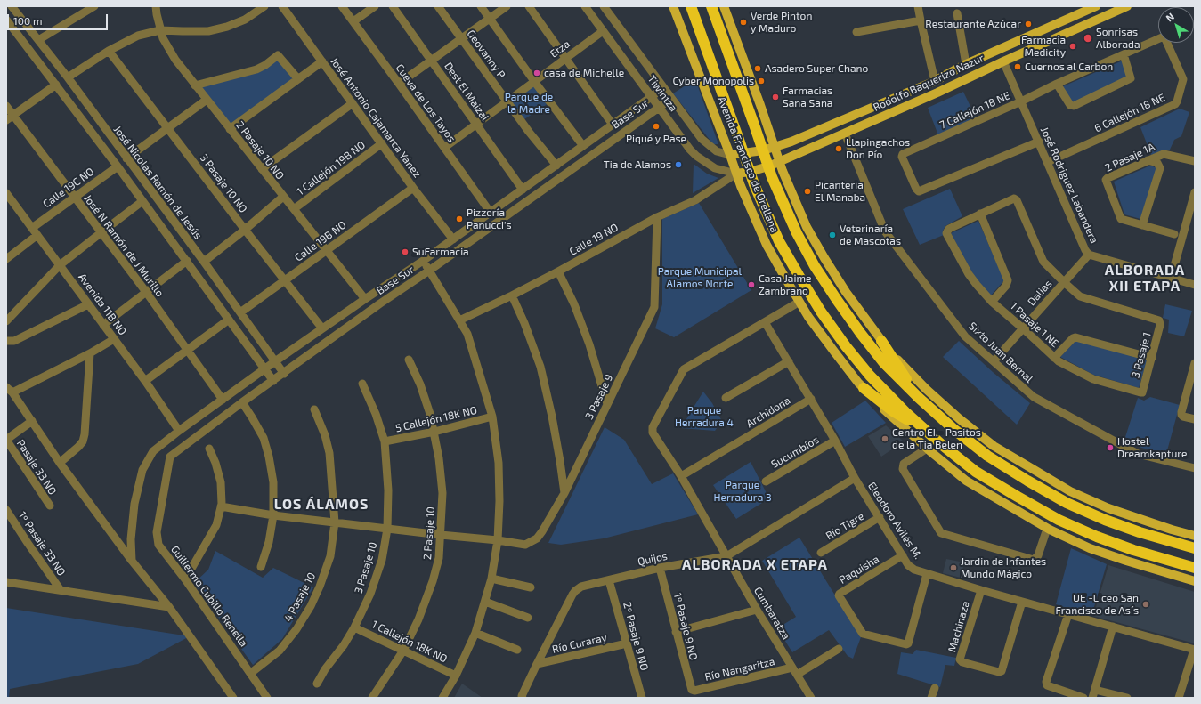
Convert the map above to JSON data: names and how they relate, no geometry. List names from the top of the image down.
{
  "streets": {
    "highway": ["Avenida Francisco de Orellana"],
    "main road": ["Rodolfo Baquerizo Nazur"],
    "street": [
      "Etza",
      "Geovanny P",
      "Dest El Maizal",
      "Tiwintza",
      "Cueva de Los Tayos",
      "7 Callejón 18 NE",
      "6 Callejón 18 NE",
      "Base Sur",
      "José Antonio Cajamarca Yánez",
      "2 Pasaje 10 NO",
      "2 Pasaje 1A",
      "1 Callejón 19B NO",
      "José Nicolás Ramón de Jesús",
      "3 Pasaje 10 NO",
      "José Rodriguez Labandera",
      "Calle 19C NO",
      "Calle 19 NO",
      "Calle 19B NO",
      "José N Ramón de J Murillo",
      "Dalias",
      "Avenida 11B NO",
      "1 Pasaje 1 NE",
      "Sixto Juan Bernal",
      "3 Pasaje 1",
      "3 Pasaje 9",
      "Archidona",
      "5 Callejón 18K NO",
      "Sucumbíos",
      "Pasaje 33 NO",
      "Eleodoro Avilés M.",
      "Río Tigre",
      "2 Pasaje 10",
      "1º Pasaje 33 NO",
      "Quijos",
      "3 Pasaje 10",
      "Paquisha",
      "Guillermo Cubillo Renella",
      "4 Pasaje 10",
      "Cumbaratza",
      "1º Pasaje 9 NO",
      "Machinaza",
      "2º Pasaje 9 NO",
      "1 Callejón 18K NO",
      "Río Curaray",
      "Río Nangaritza"
    ]
  },
  "crossings": [
    ["Etza", "Geovanny P"],
    ["Etza", "Dest El Maizal"],
    ["Etza", "Tiwintza"],
    ["Etza", "Cueva de Los Tayos"],
    ["Geovanny P", "Base Sur"],
    ["Rodolfo Baquerizo Nazur", "Tiwintza"],
    ["Rodolfo Baquerizo Nazur", "Avenida Francisco de Orellana"],
    ["Rodolfo Baquerizo Nazur", "José Rodriguez Labandera"],
    ["Rodolfo Baquerizo Nazur", "Calle 19 NO"],
    ["Rodolfo Baquerizo Nazur", "Sixto Juan Bernal"],
    ["Dest El Maizal", "Base Sur"],
    ["Tiwintza", "Base Sur"],
    ["Tiwintza", "Avenida Francisco de Orellana"],
    ["Tiwintza", "Calle 19 NO"],
    ["Cueva de Los Tayos", "Base Sur"],
    ["7 Callejón 18 NE", "José Rodriguez Labandera"],
    ["6 Callejón 18 NE", "José Rodriguez Labandera"],
    ["Base Sur", "José Antonio Cajamarca Yánez"],
    ["Base Sur", "2 Pasaje 10 NO"],
    ["Base Sur", "José Nicolás Ramón de Jesús"],
    ["Base Sur", "3 Pasaje 10 NO"],
    ["Base Sur", "José N Ramón de J Murillo"],
    ["Base Sur", "Avenida 11B NO"],
    ["Base Sur", "Guillermo Cubillo Renella"],
    ["José Antonio Cajamarca Yánez", "1 Callejón 19B NO"],
    ["José Antonio Cajamarca Yánez", "Calle 19B NO"],
    ["2 Pasaje 10 NO", "1 Callejón 19B NO"],
    ["2 Pasaje 10 NO", "Calle 19B NO"],
    ["Avenida Francisco de Orellana", "Calle 19 NO"],
    ["1 Callejón 19B NO", "José Nicolás Ramón de Jesús"],
    ["1 Callejón 19B NO", "3 Pasaje 10 NO"],
    ["José Nicolás Ramón de Jesús", "Calle 19C NO"],
    ["José Nicolás Ramón de Jesús", "Calle 19B NO"],
    ["3 Pasaje 10 NO", "Calle 19B NO"],
    ["José Rodriguez Labandera", "Dalias"],
    ["Calle 19C NO", "José N Ramón de J Murillo"],
    ["Calle 19C NO", "Avenida 11B NO"],
    ["Calle 19 NO", "3 Pasaje 9"],
    ["Dalias", "1 Pasaje 1 NE"],
    ["Dalias", "Sixto Juan Bernal"],
    ["Dalias", "3 Pasaje 1"],
    ["1 Pasaje 1 NE", "3 Pasaje 1"],
    ["3 Pasaje 9", "2 Pasaje 10"],
    ["3 Pasaje 9", "3 Pasaje 10"],
    ["3 Pasaje 9", "4 Pasaje 10"],
    ["Archidona", "Eleodoro Avilés M."],
    ["Archidona", "Cumbaratza"],
    ["5 Callejón 18K NO", "2 Pasaje 10"],
    ["5 Callejón 18K NO", "3 Pasaje 10"],
    ["Sucumbíos", "Eleodoro Avilés M."],
    ["Eleodoro Avilés M.", "Río Tigre"],
    ["Eleodoro Avilés M.", "Quijos"],
    ["Eleodoro Avilés M.", "Paquisha"],
    ["Eleodoro Avilés M.", "Cumbaratza"],
    ["Eleodoro Avilés M.", "Machinaza"],
    ["2 Pasaje 10", "1 Callejón 18K NO"],
    ["Quijos", "Cumbaratza"],
    ["Quijos", "1º Pasaje 9 NO"],
    ["Quijos", "2º Pasaje 9 NO"],
    ["Quijos", "Río Curaray"],
    ["3 Pasaje 10", "1 Callejón 18K NO"],
    ["Guillermo Cubillo Renella", "4 Pasaje 10"],
    ["Cumbaratza", "Río Nangaritza"],
    ["1º Pasaje 9 NO", "Río Nangaritza"],
    ["2º Pasaje 9 NO", "Río Curaray"]
  ],
  "districts": ["ALBORADA XII ETAPA", "LOS ÁLAMOS", "ALBORADA X ETAPA"],
  "parks": [
    "Parque de la Madre",
    "Parque Municipal Alamos Norte",
    "Parque Herradura 4",
    "Parque Herradura 3"
  ],
  "places": [
    "Verde Pinton y Maduro",
    "Restaurante Azúcar",
    "Sonrisas Alborada",
    "Farmacia Medicity",
    "Cuernos al Carbon",
    "Asadero Super Chano",
    "casa de Michelle",
    "Cyber Monopolis",
    "Farmacias Sana Sana",
    "Piqué y Pase",
    "Llapingachos Don Pío",
    "Tia de Alamos",
    "Picanteria El Manaba",
    "Pizzería Panucci's",
    "Veterinaría de Mascotas",
    "SuFarmacia",
    "Casa Jaime Zambrano",
    "Centro EI.- Pasitos de la Tia Belen",
    "Hostel Dreamkapture",
    "Jardin de Infantes Mundo Mágico",
    "UE -Liceo San Francisco de Asís"
  ],
  "scale_bar": "100 m",
  "north": "top left"
}
